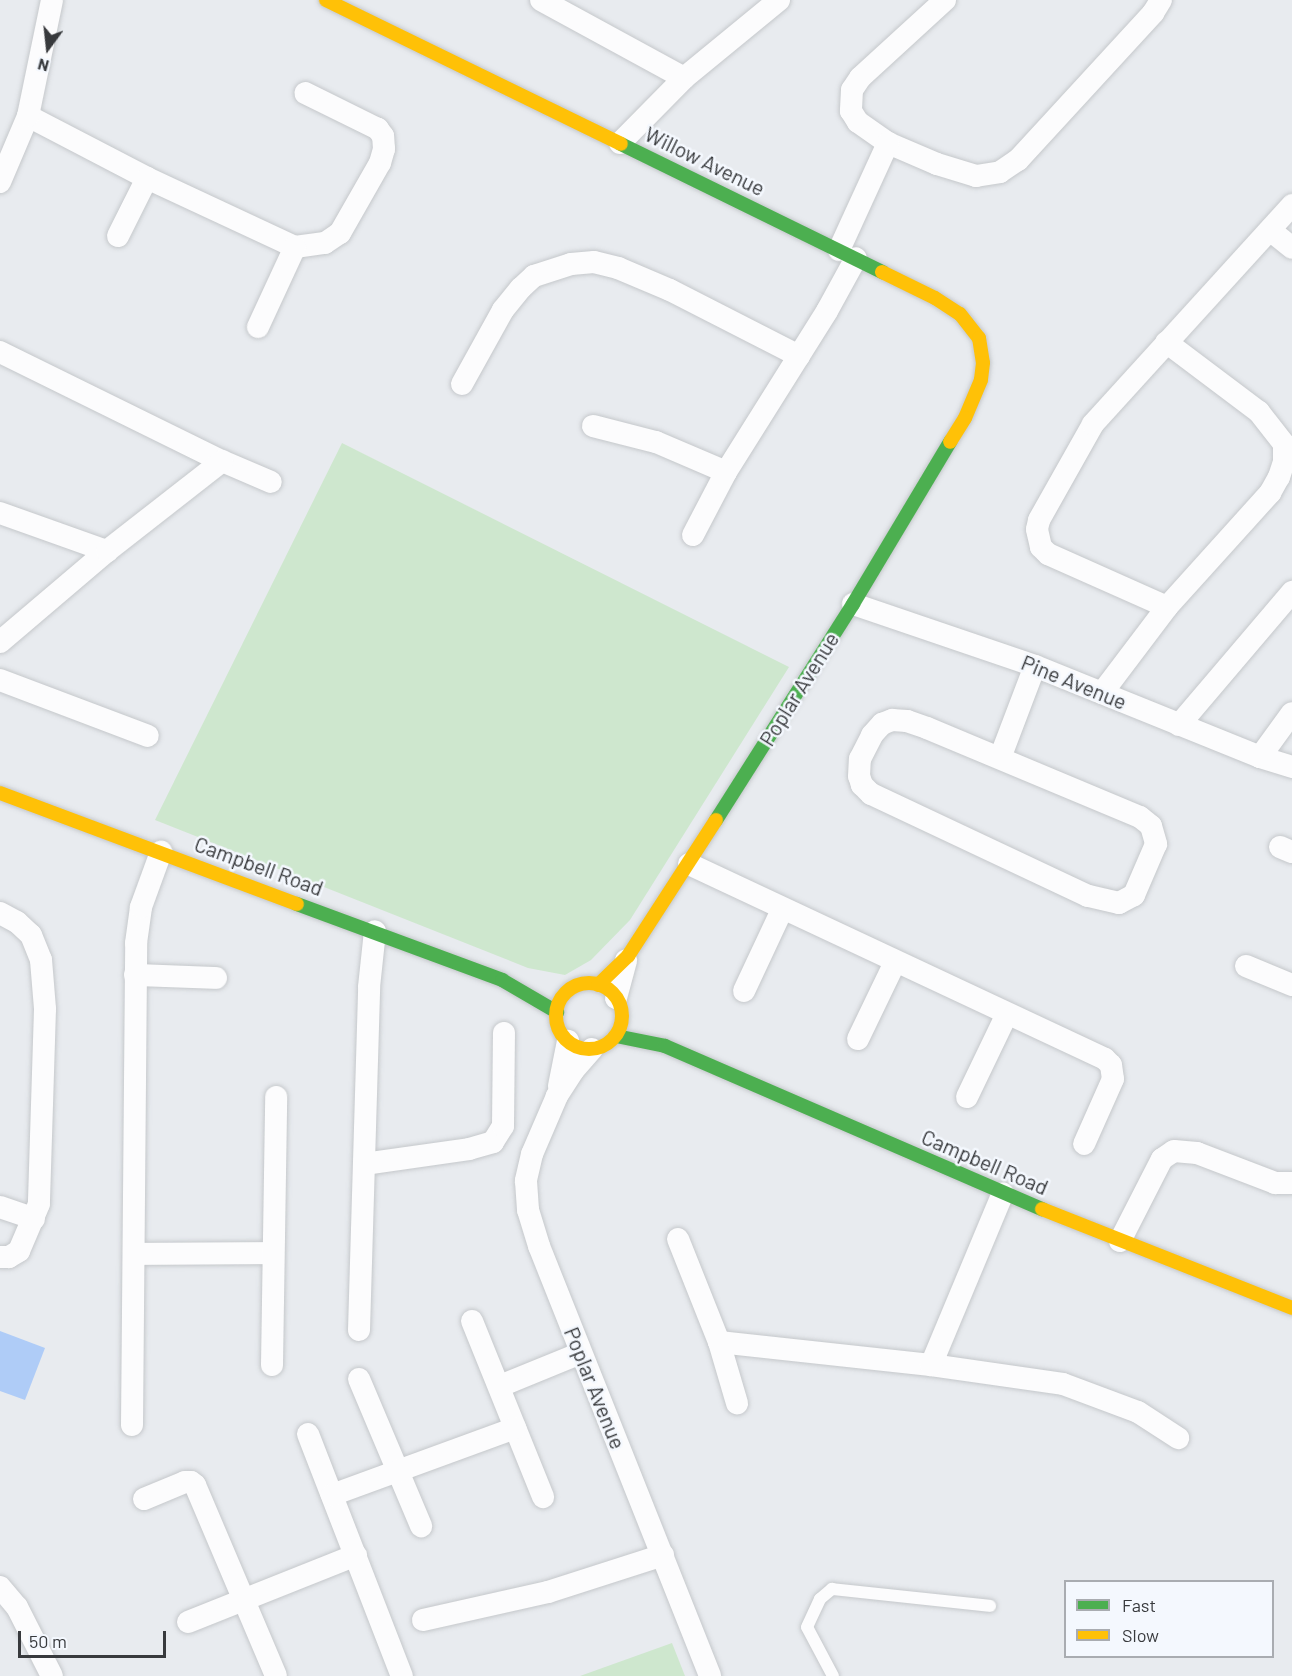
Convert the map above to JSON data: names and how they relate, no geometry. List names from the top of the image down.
{
  "streets": {
    "street": [
      "Willow Avenue",
      "Pine Avenue",
      "Poplar Avenue",
      "Campbell Road"
    ]
  },
  "crossings": [
    ["Willow Avenue", "Poplar Avenue"],
    ["Pine Avenue", "Poplar Avenue"],
    ["Poplar Avenue", "Campbell Road"]
  ],
  "legend": ["Fast", "Slow"],
  "scale_bar": "50 m",
  "north": "bottom"
}
